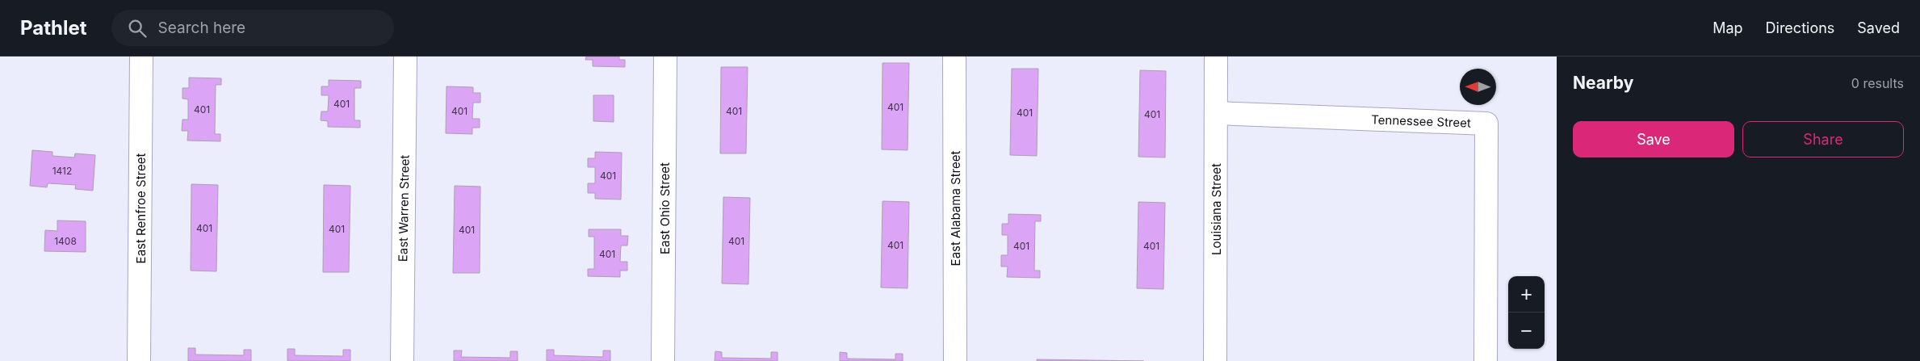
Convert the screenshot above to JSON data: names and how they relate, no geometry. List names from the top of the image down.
{
  "streets": {
    "street": [
      "Tennessee Street",
      "East Renfroe Street",
      "East Warren Street",
      "East Ohio Street",
      "East Alabama Street",
      "Louisiana Street"
    ]
  },
  "crossings": [
    ["Tennessee Street", "Louisiana Street"]
  ],
  "house_numbers": [
    "401",
    "401",
    "401",
    "401",
    "401",
    "401",
    "401",
    "1412",
    "401",
    "401",
    "401",
    "401",
    "1408",
    "401",
    "401",
    "401",
    "401",
    "401"
  ],
  "north": "left",
  "page": {
    "header": "Pathlet",
    "search": "Search here",
    "nav": ["Map", "Directions", "Saved"],
    "heading": ["Nearby", "0 results"],
    "buttons": ["Save", "Share"],
    "map_buttons": ["+", "−"]
  }
}
